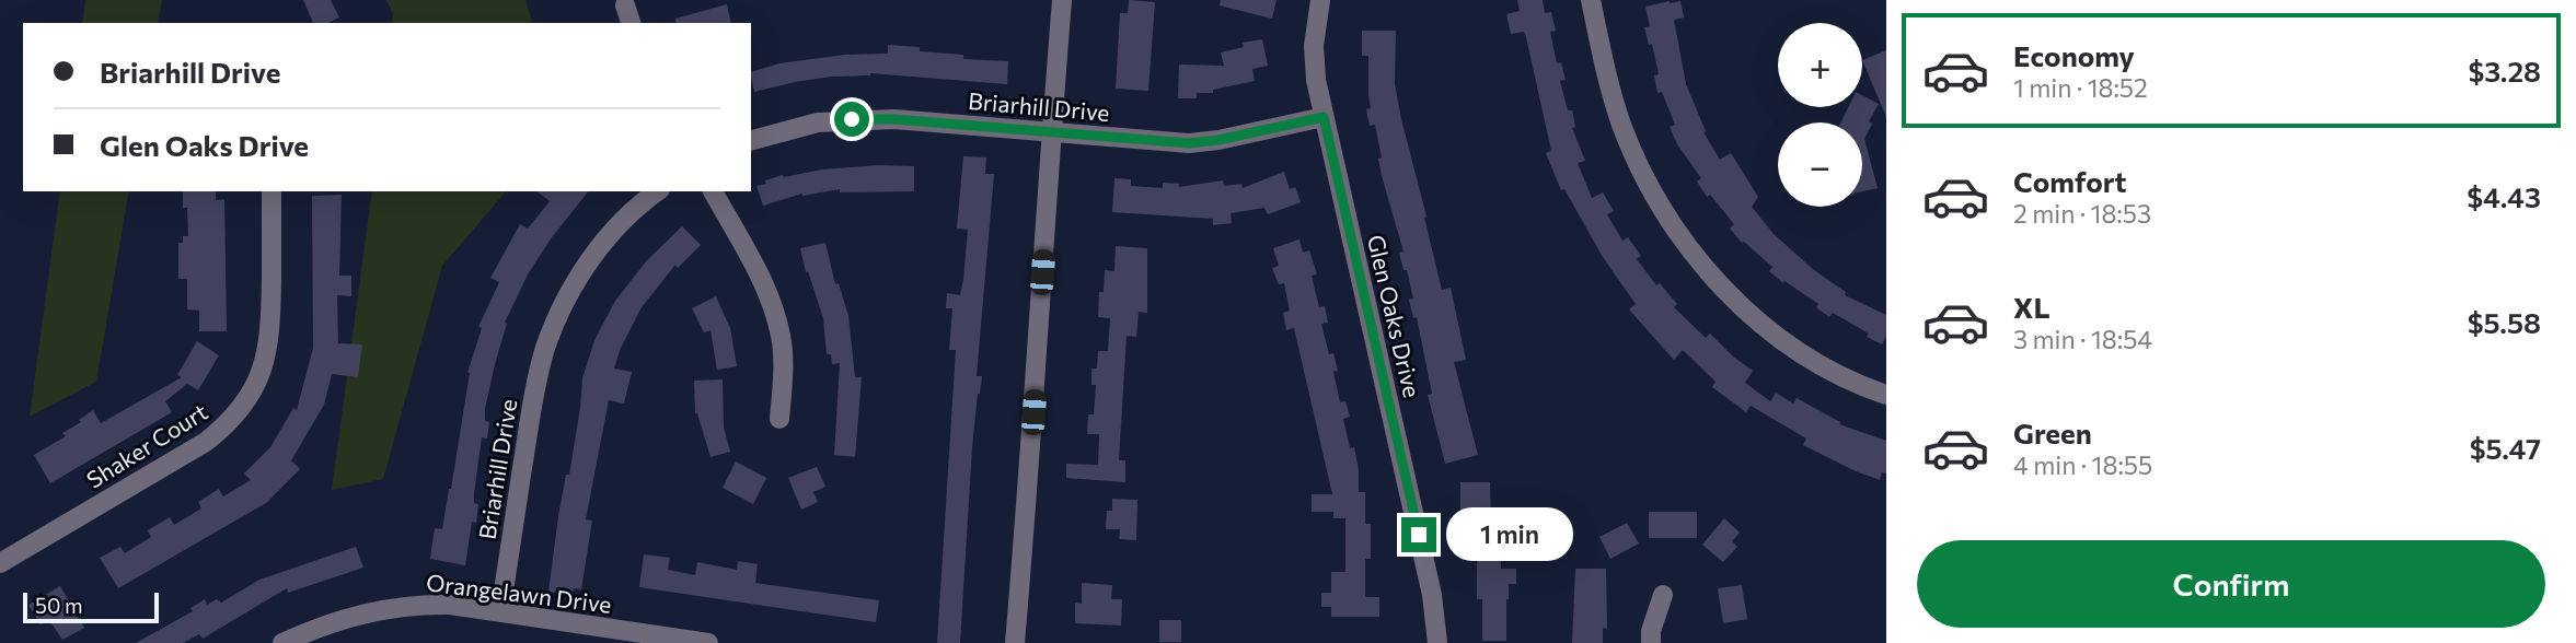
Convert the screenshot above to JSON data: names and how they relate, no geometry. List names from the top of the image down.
{
  "streets": {
    "street": [
      "Briarhill Drive",
      "Glen Oaks Drive",
      "Shaker Court",
      "Orangelawn Drive"
    ]
  },
  "crossings": [
    ["Briarhill Drive", "Glen Oaks Drive"],
    ["Briarhill Drive", "Orangelawn Drive"]
  ],
  "scale_bar": "50 m",
  "page": {
    "list": [
      {
        "name": "Economy",
        "note": "1 min · 18:52",
        "value": "$3.28"
      },
      {
        "name": "Comfort",
        "note": "2 min · 18:53",
        "value": "$4.43"
      },
      {
        "name": "XL",
        "note": "3 min · 18:54",
        "value": "$5.58"
      },
      {
        "name": "Green",
        "note": "4 min · 18:55",
        "value": "$5.47"
      }
    ],
    "map_buttons": ["+", "−"],
    "banner": ["Briarhill Drive", "Glen Oaks Drive"],
    "bubble": "1 min",
    "buttons": "Confirm",
    "scale": "50 m"
  }
}
